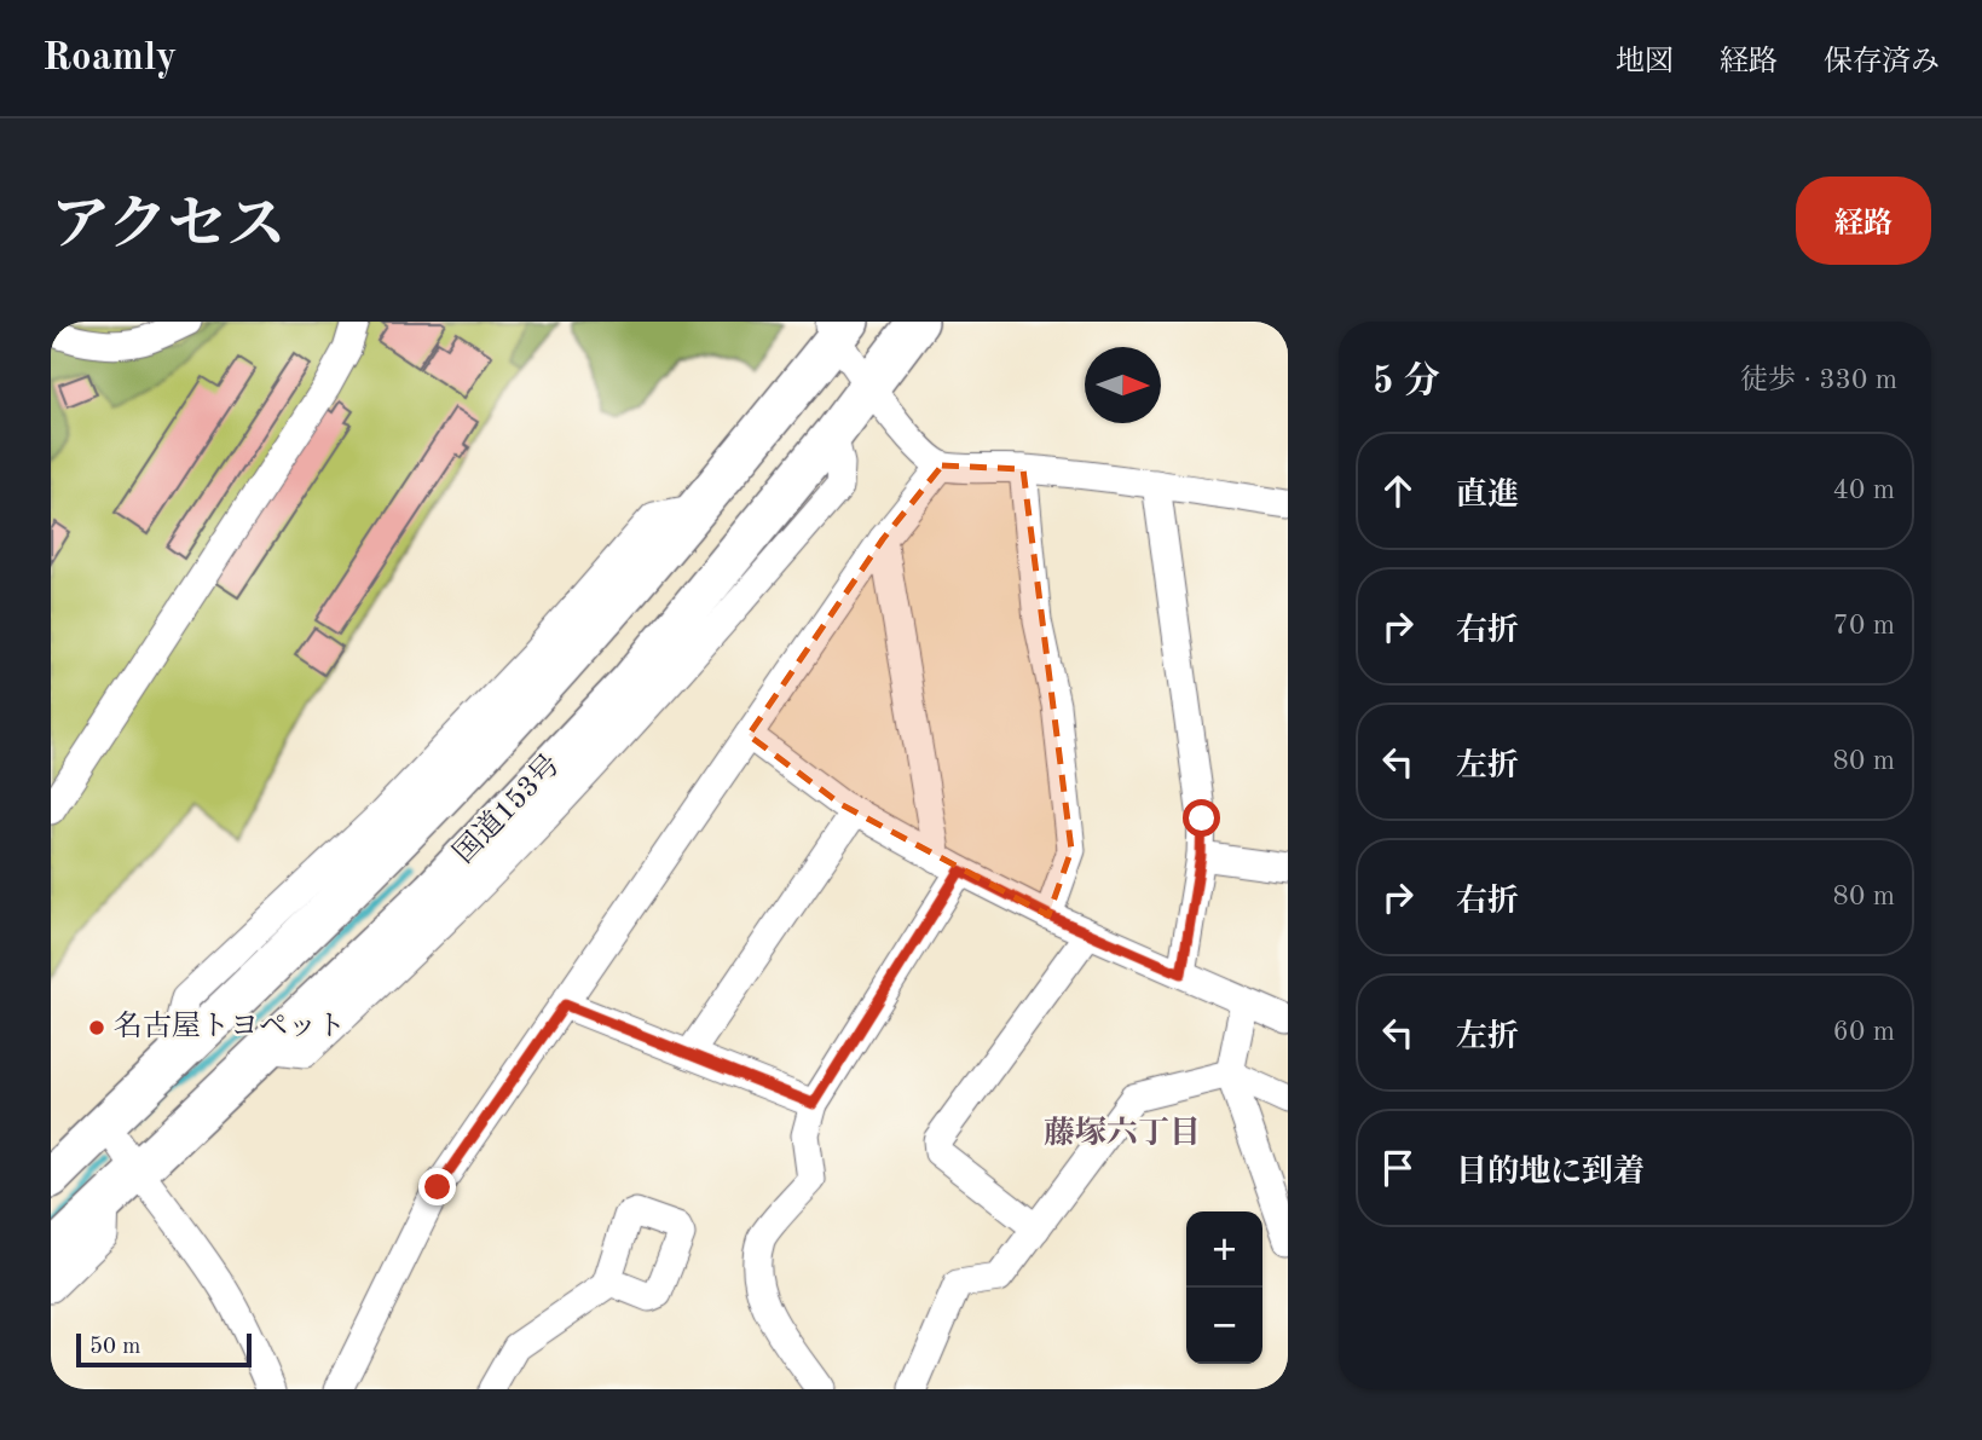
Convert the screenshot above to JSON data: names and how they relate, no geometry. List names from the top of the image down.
{
  "streets": {
    "highway": ["国道153号"]
  },
  "districts": ["藤塚六丁目"],
  "places": ["名古屋トヨペット"],
  "scale_bar": "50 m",
  "north": "right",
  "page": {
    "header": "Roamly",
    "nav": ["地図", "経路", "保存済み"],
    "title": "アクセス",
    "buttons": "経路",
    "heading": ["5 分", "徒歩 · 330 m"],
    "list": [
      ["直進", "40 m"],
      ["右折", "70 m"],
      ["左折", "80 m"],
      ["右折", "80 m"],
      ["左折", "60 m"],
      "目的地に到着"
    ],
    "map_buttons": ["+", "−"],
    "scale": "50 m"
  }
}
